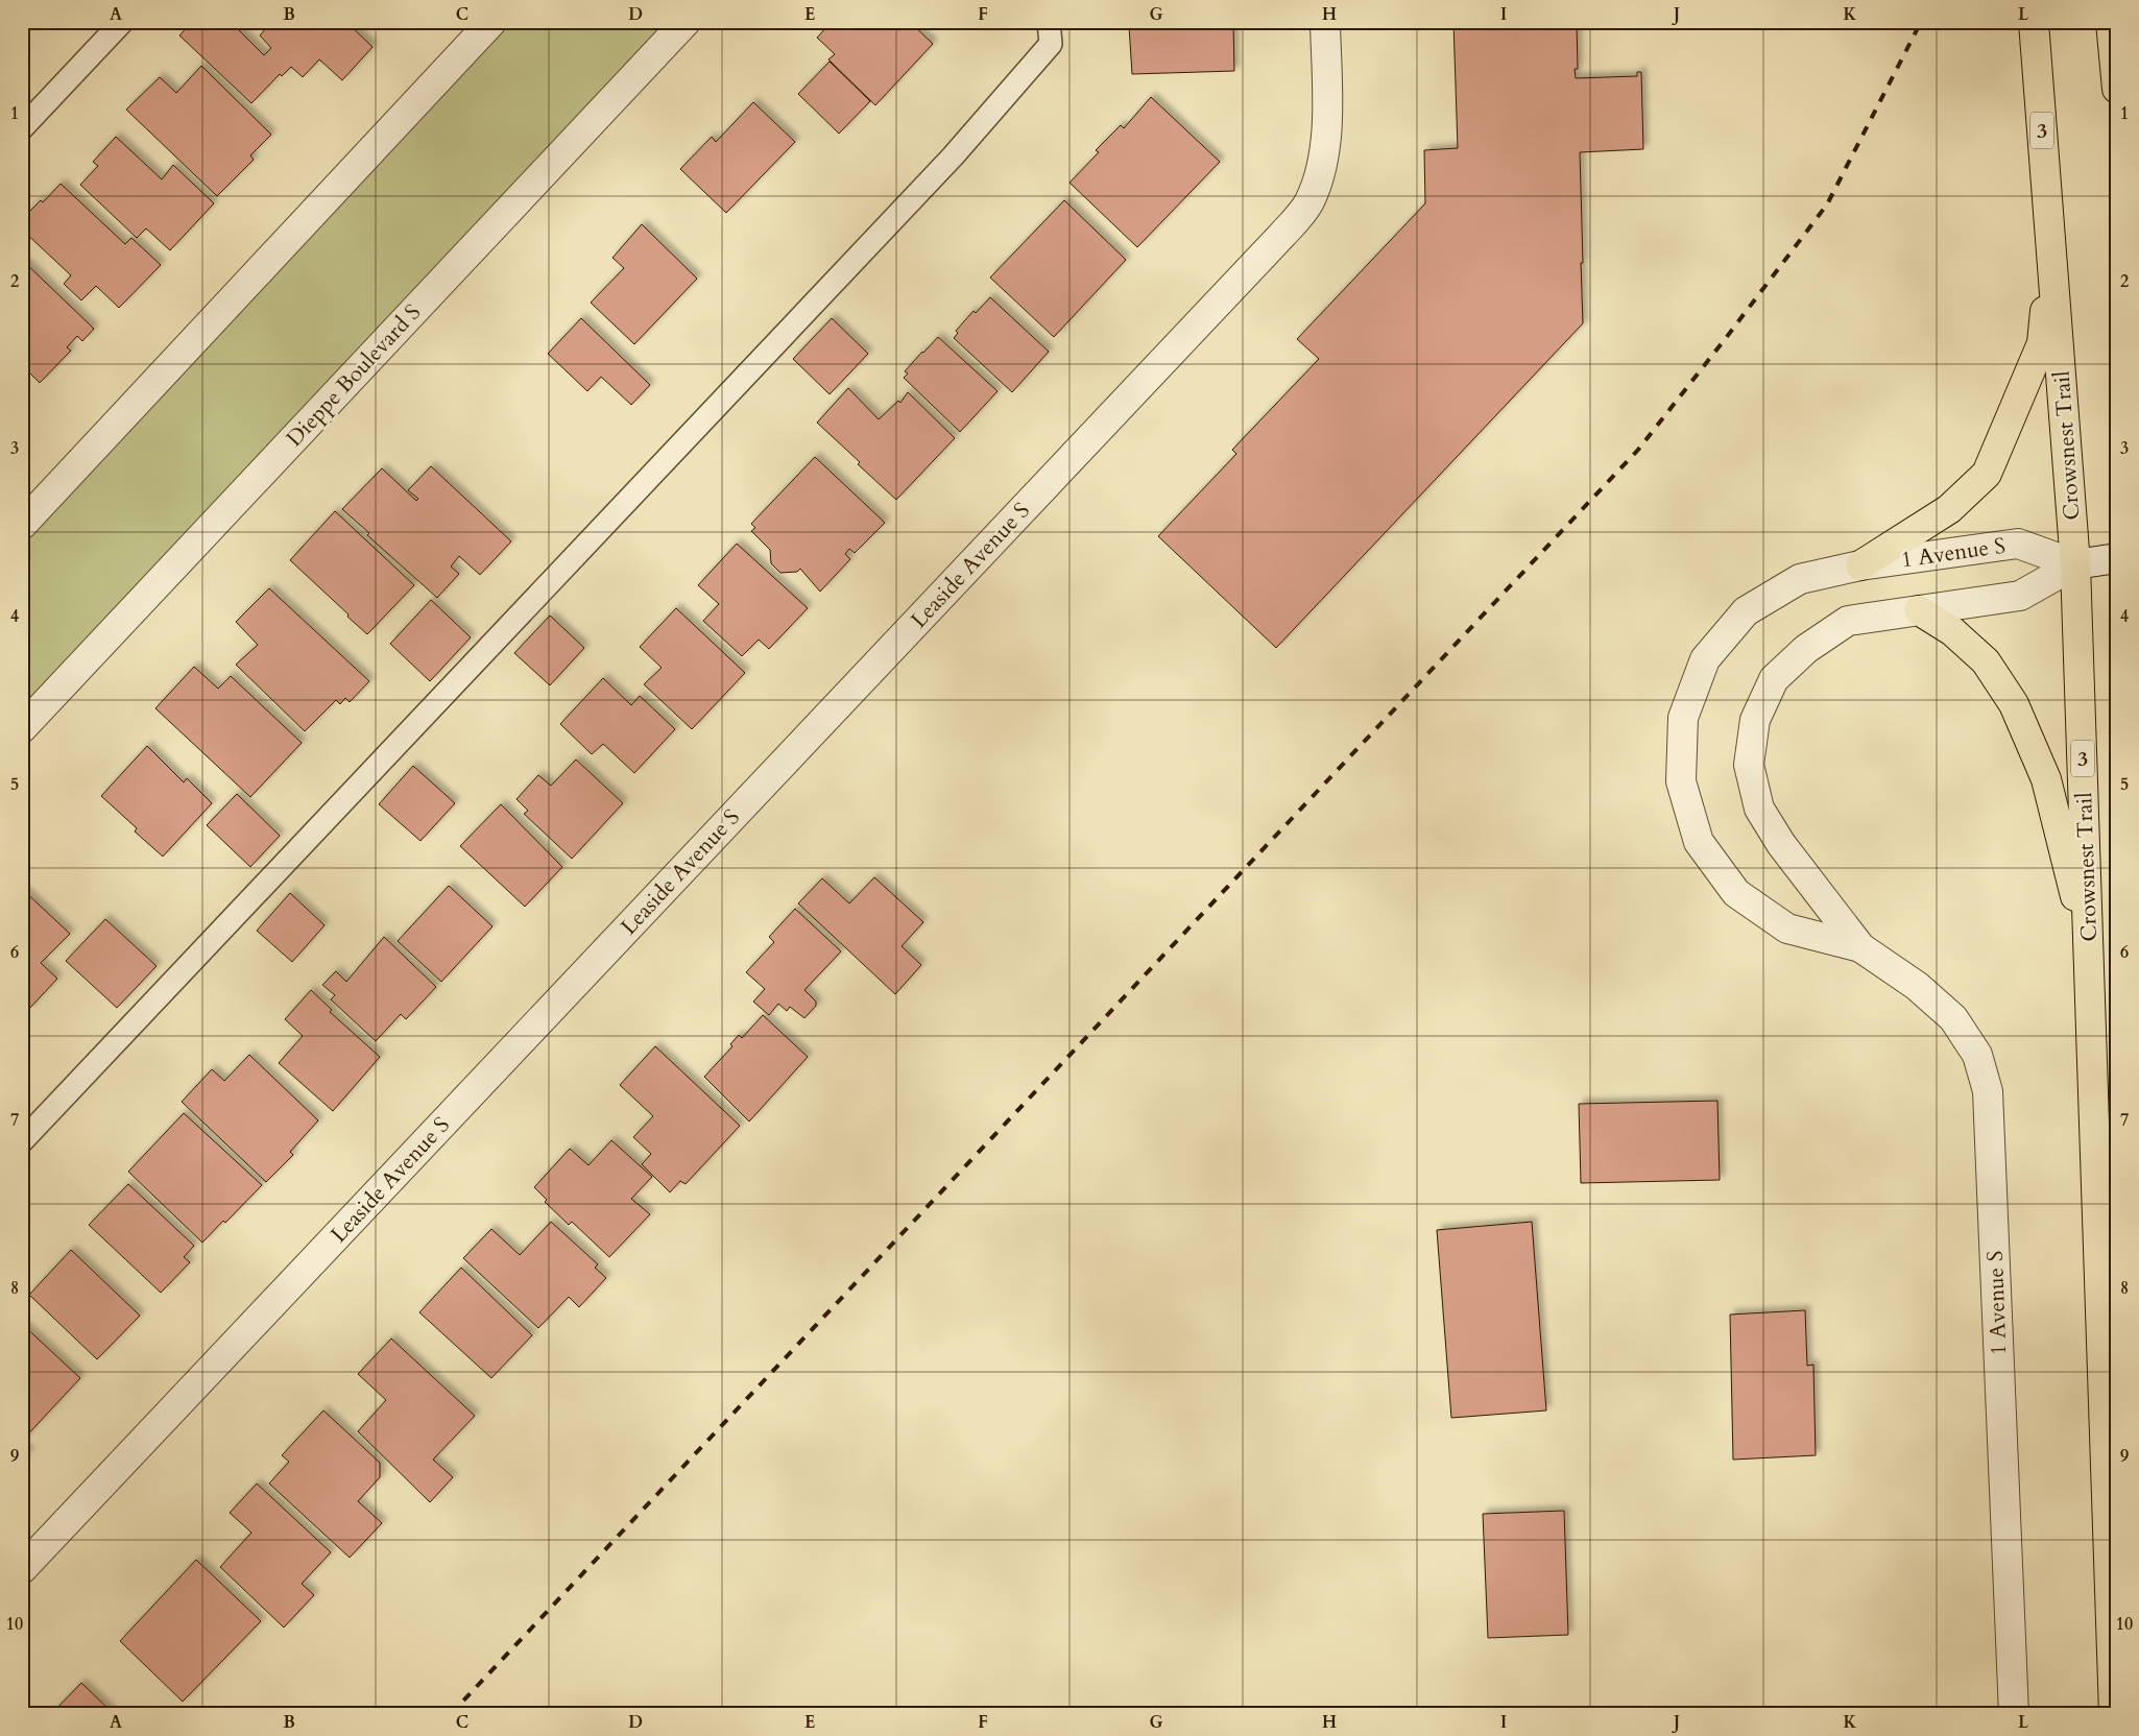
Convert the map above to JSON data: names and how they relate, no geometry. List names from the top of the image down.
{
  "streets": {
    "highway": ["3", "Crowsnest Trail"],
    "street": ["Dieppe Boulevard S", "1 Avenue S", "Leaside Avenue S"]
  },
  "crossings": [
    ["Crowsnest Trail", "1 Avenue S"]
  ],
  "grid": {
    "columns": [
      "A",
      "B",
      "C",
      "D",
      "E",
      "F",
      "G",
      "H",
      "I",
      "J",
      "K",
      "L"
    ],
    "rows": [
      "1",
      "2",
      "3",
      "4",
      "5",
      "6",
      "7",
      "8",
      "9",
      "10"
    ]
  }
}
